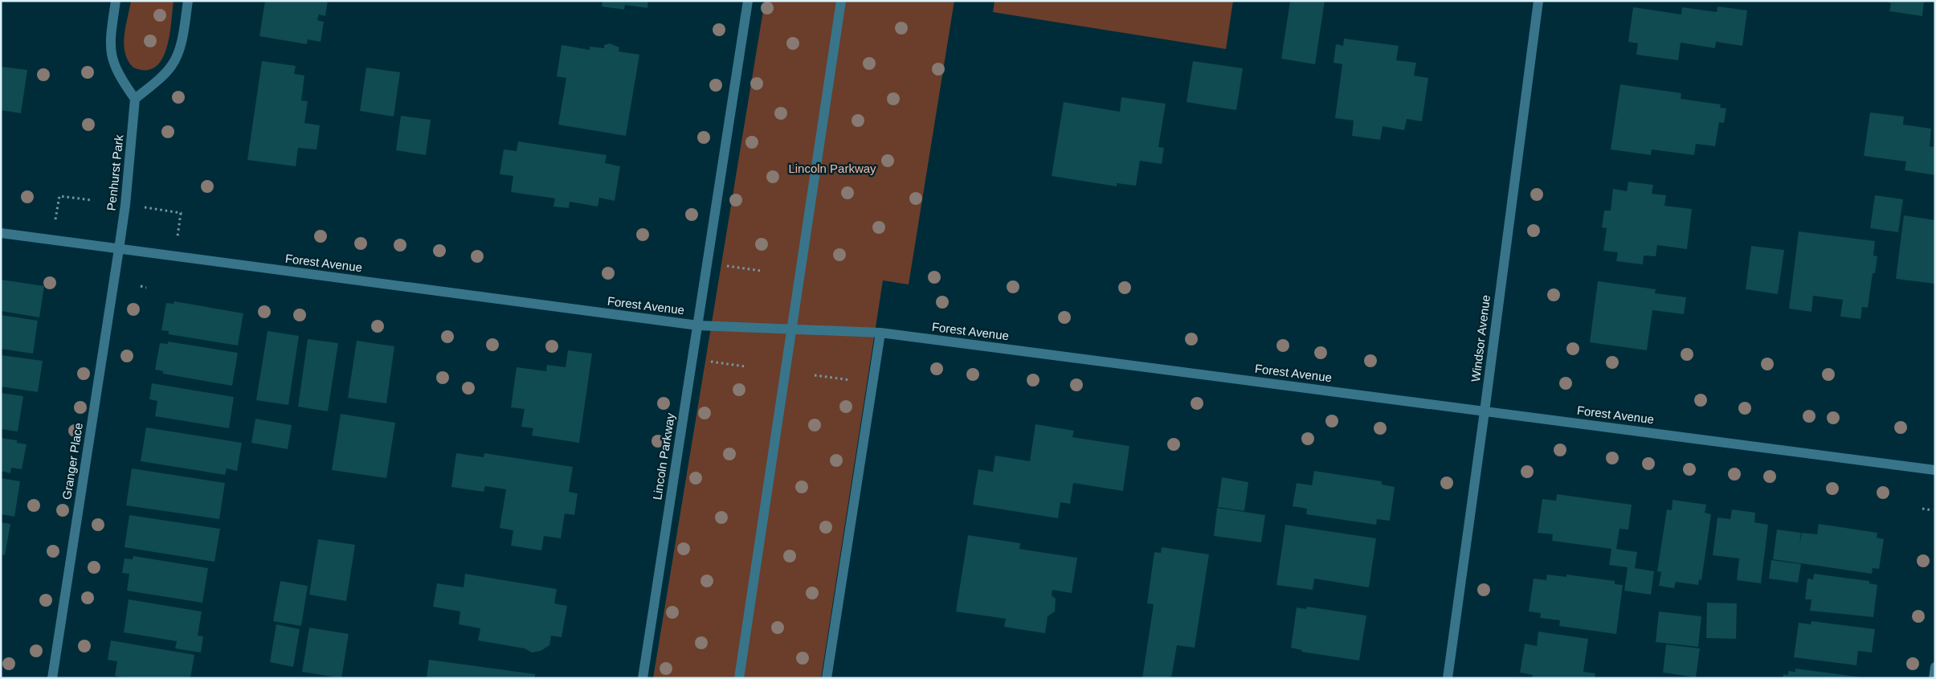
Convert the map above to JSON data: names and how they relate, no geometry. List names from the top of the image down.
{
  "streets": {
    "street": [
      "Penhurst Park",
      "Forest Avenue",
      "Windsor Avenue",
      "Lincoln Parkway",
      "Granger Place"
    ]
  },
  "crossings": [
    ["Penhurst Park", "Forest Avenue"],
    ["Penhurst Park", "Granger Place"],
    ["Forest Avenue", "Windsor Avenue"],
    ["Forest Avenue", "Lincoln Parkway"],
    ["Forest Avenue", "Granger Place"]
  ],
  "parks": ["Lincoln Parkway"]
}
